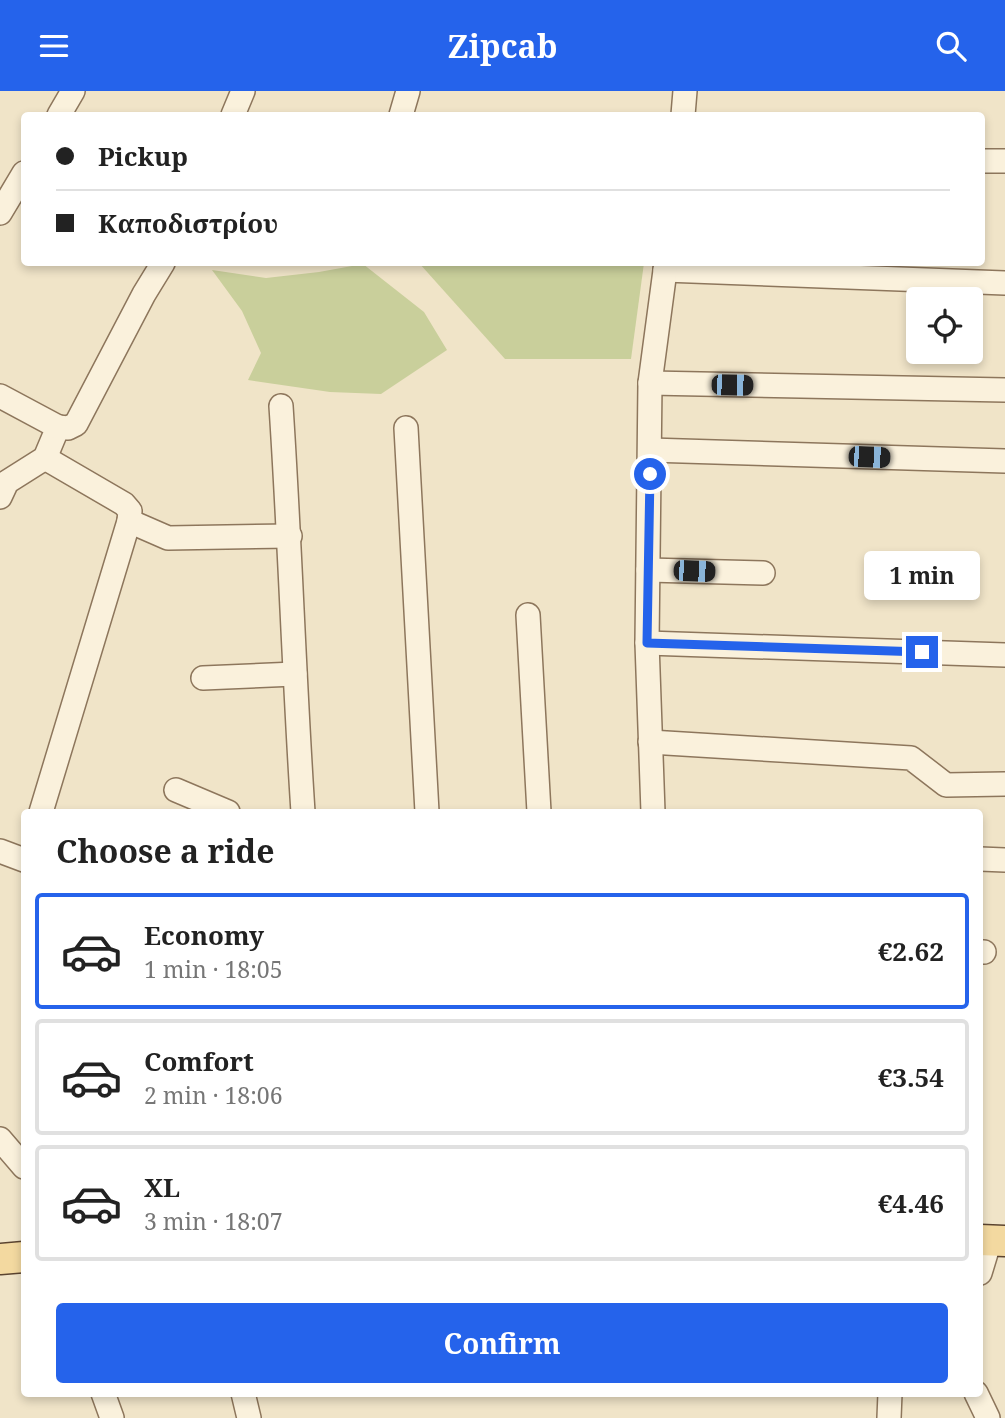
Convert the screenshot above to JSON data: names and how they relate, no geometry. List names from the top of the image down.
{
  "page": {
    "header": "Zipcab",
    "banner": ["Pickup", "Καποδιστρίου"],
    "bubble": "1 min",
    "heading": "Choose a ride",
    "list": [
      {
        "name": "Economy",
        "note": "1 min · 18:05",
        "value": "€2.62"
      },
      {
        "name": "Comfort",
        "note": "2 min · 18:06",
        "value": "€3.54"
      },
      {
        "name": "XL",
        "note": "3 min · 18:07",
        "value": "€4.46"
      }
    ],
    "buttons": "Confirm"
  }
}
